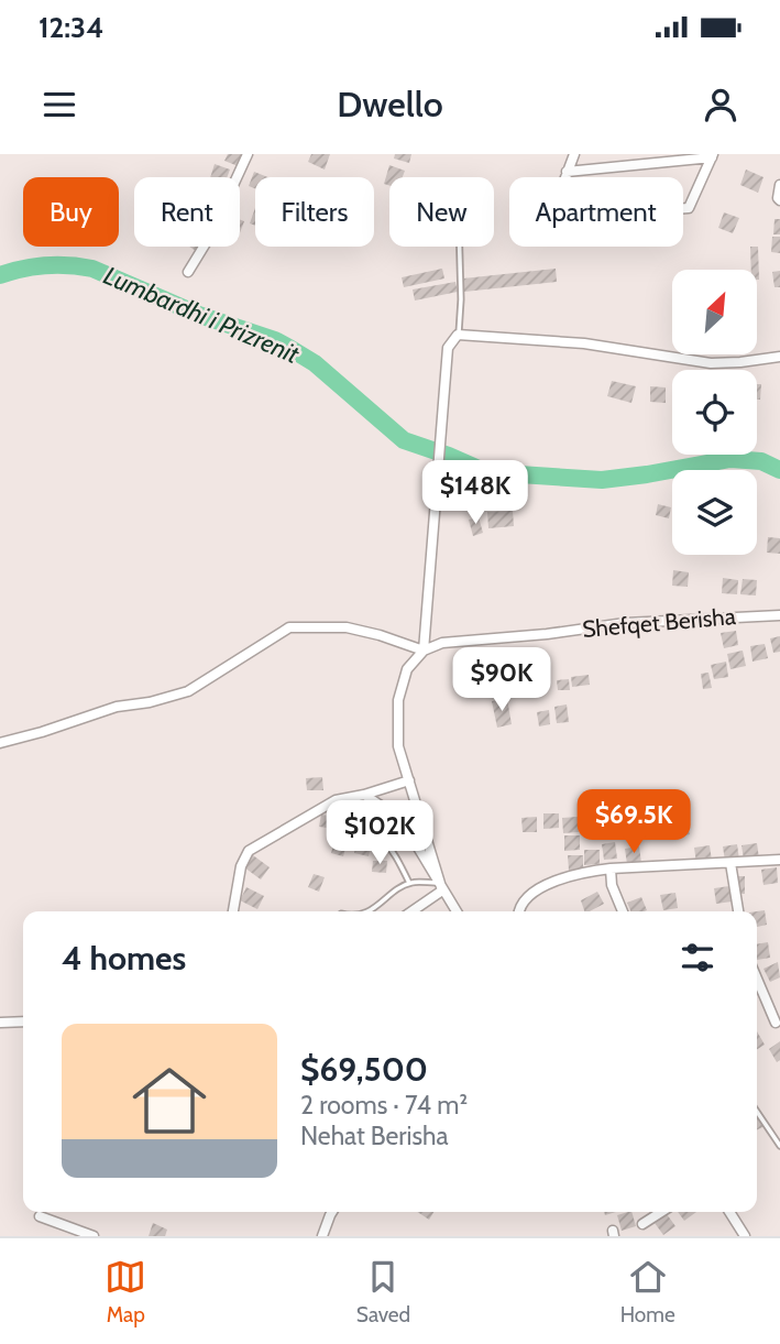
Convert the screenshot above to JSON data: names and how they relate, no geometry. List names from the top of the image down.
{
  "streets": {
    "street": ["Shefqet Berisha"]
  },
  "water": ["Lumbardhi i Prizrenit"],
  "north": "top right",
  "page": {
    "status": "12:34",
    "header": "Dwello",
    "chip": [
      "Buy",
      "Rent",
      "Filters",
      "New",
      "Apartment"
    ],
    "price": [
      "$148K",
      "$90K",
      "$69.5K",
      "$102K"
    ],
    "heading": "4 homes",
    "list": [
      {
        "name": "$69,500",
        "note": "2 rooms · 74 m² · Nehat Berisha"
      }
    ],
    "tabs": ["Map", "Saved", "Home"]
  }
}
